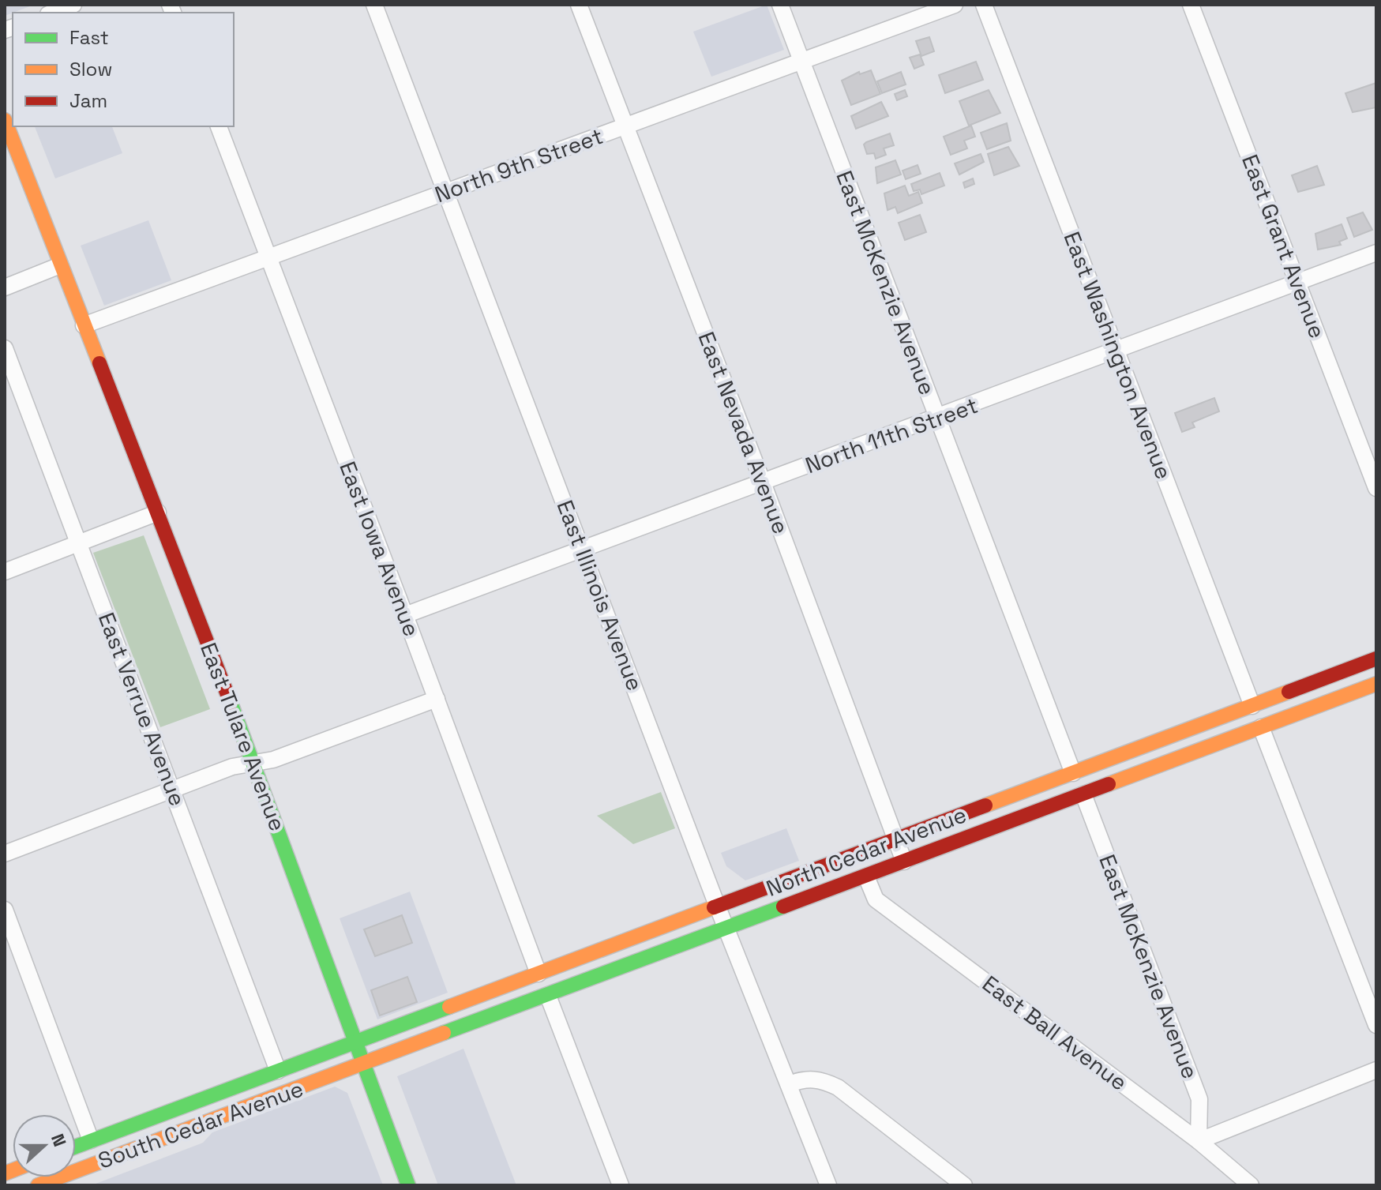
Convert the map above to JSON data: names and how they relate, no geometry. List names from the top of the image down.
{
  "streets": {
    "main road": ["East Tulare Avenue", "North Cedar Avenue", "South Cedar Avenue"],
    "street": [
      "North 9th Street",
      "East Grant Avenue",
      "East McKenzie Avenue",
      "East Washington Avenue",
      "East Nevada Avenue",
      "North 11th Street",
      "East Iowa Avenue",
      "East Illinois Avenue",
      "East Verrue Avenue",
      "East Ball Avenue"
    ]
  },
  "crossings": [
    ["North 9th Street", "East McKenzie Avenue"],
    ["North 9th Street", "East Nevada Avenue"],
    ["North 9th Street", "East Iowa Avenue"],
    ["North 9th Street", "East Illinois Avenue"],
    ["North 9th Street", "East Tulare Avenue"],
    ["East Grant Avenue", "North 11th Street"],
    ["East McKenzie Avenue", "North 11th Street"],
    ["East McKenzie Avenue", "North Cedar Avenue"],
    ["East McKenzie Avenue", "East Ball Avenue"],
    ["East Washington Avenue", "North 11th Street"],
    ["East Washington Avenue", "North Cedar Avenue"],
    ["East Nevada Avenue", "North 11th Street"],
    ["East Nevada Avenue", "North Cedar Avenue"],
    ["North 11th Street", "East Iowa Avenue"],
    ["North 11th Street", "East Illinois Avenue"],
    ["East Iowa Avenue", "North Cedar Avenue"],
    ["East Illinois Avenue", "North Cedar Avenue"],
    ["East Verrue Avenue", "South Cedar Avenue"],
    ["East Tulare Avenue", "North Cedar Avenue"],
    ["East Tulare Avenue", "South Cedar Avenue"],
    ["North Cedar Avenue", "East Ball Avenue"],
    ["North Cedar Avenue", "South Cedar Avenue"]
  ],
  "legend": ["Fast", "Slow", "Jam"],
  "north": "right"
}
